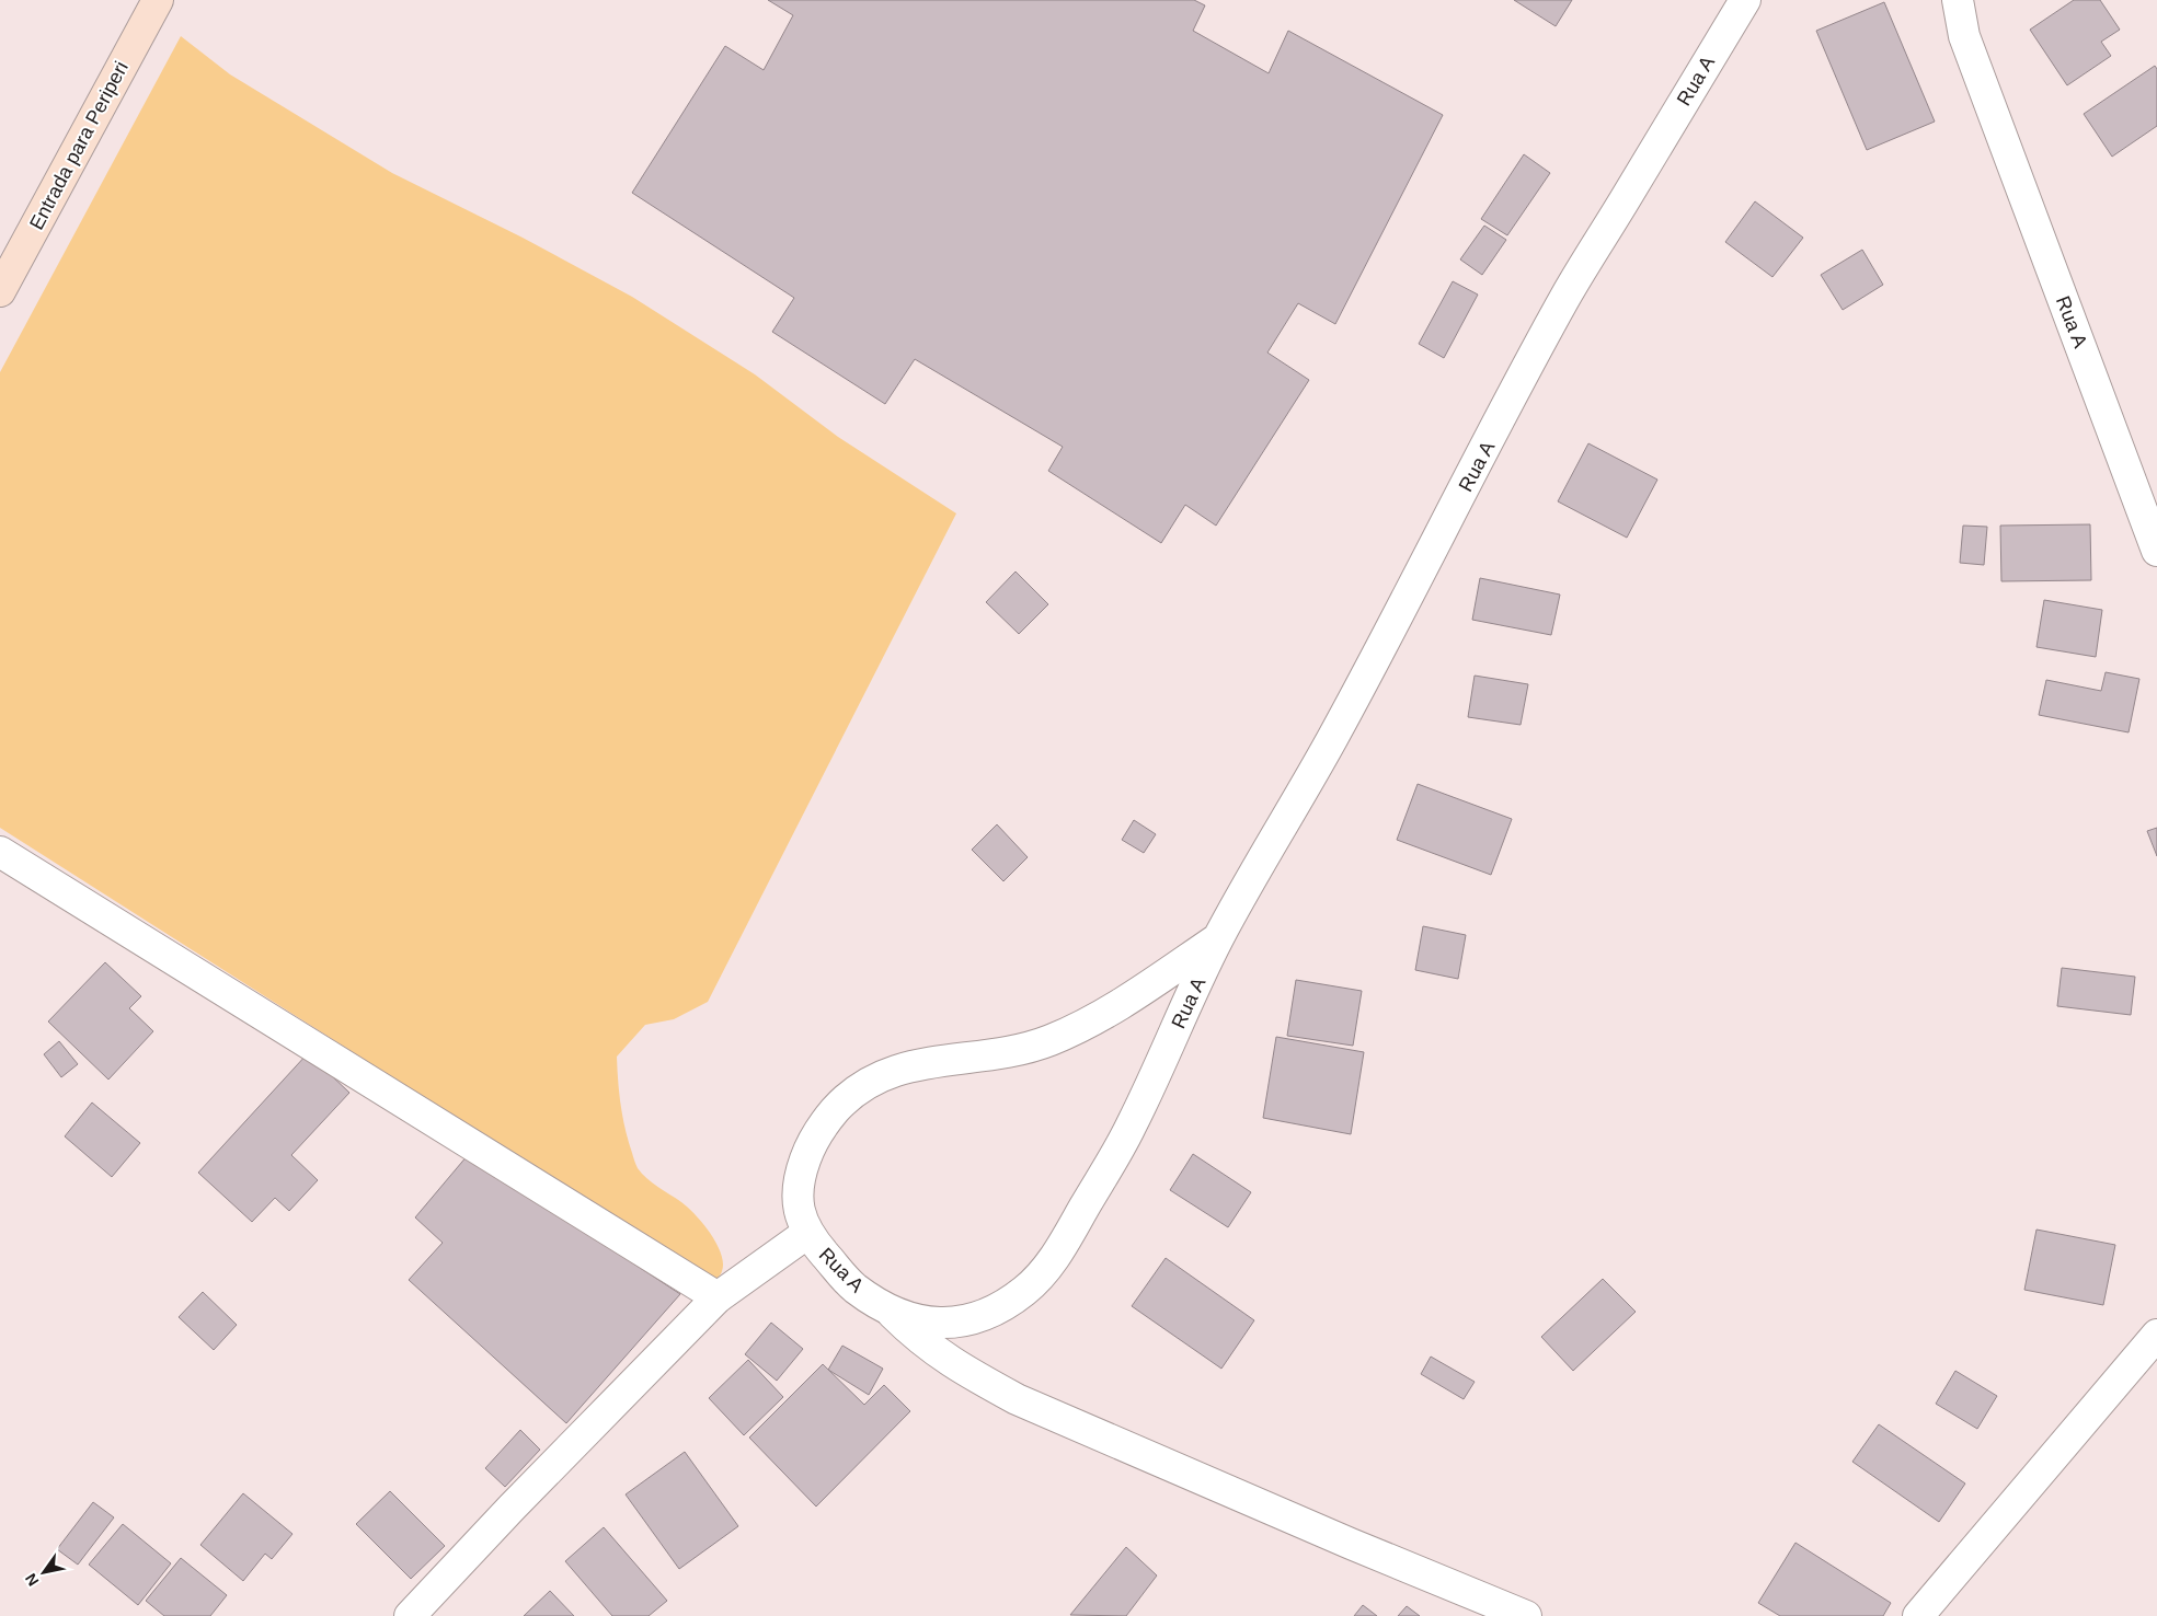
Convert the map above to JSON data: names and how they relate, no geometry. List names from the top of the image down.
{
  "streets": {
    "main road": ["Entrada para Periperi"],
    "street": ["Rua A"]
  },
  "north": "bottom left"
}
